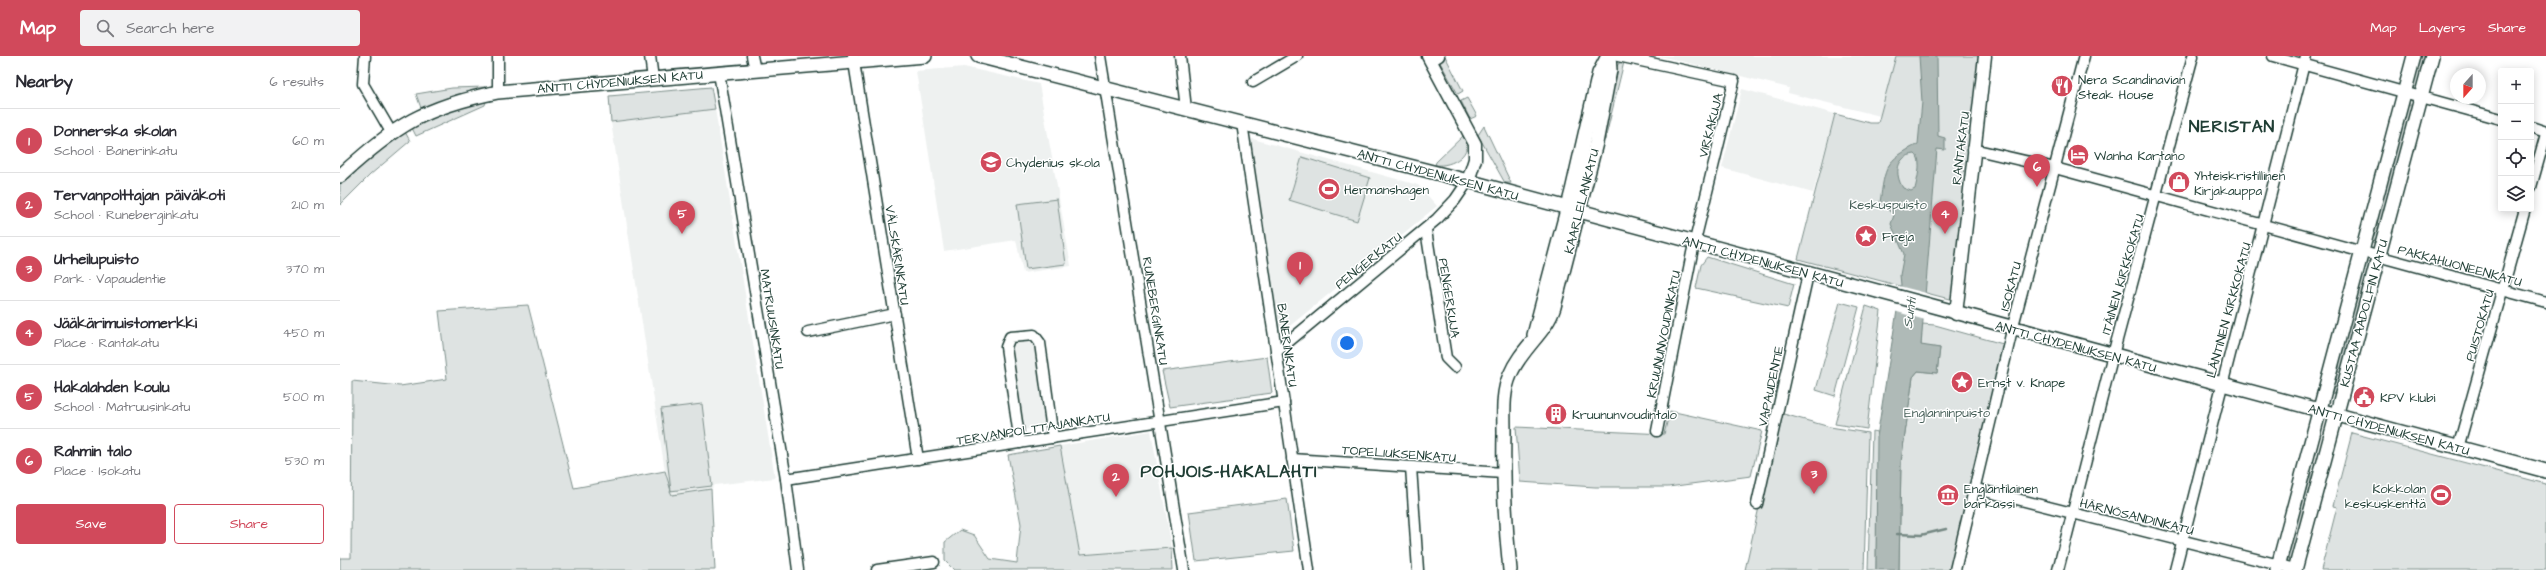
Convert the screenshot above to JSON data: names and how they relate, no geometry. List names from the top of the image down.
{
  "streets": {
    "main road": ["ANTTI CHYDENIUKSEN KATU", "KAARLELANKATU", "KUSTAA AADOLFIN KATU"],
    "street": [
      "VIRKAKUJA",
      "RANTAKATU",
      "VÄLSKÄRINKATU",
      "PENGERKATU",
      "PAKKAHUONEENKATU",
      "ITÄINEN KIRKKOKATU",
      "ISOKATU",
      "PENGERKUJA",
      "LÄNTINEN KIRKKOKATU",
      "RUNEBERGINKATU",
      "MATRUUSINKATU",
      "PUISTOKATU",
      "KRUUNUNVOUDINKATU",
      "BANERINKATU",
      "VAPAUDENTIE",
      "TERVANPOLTTAJANKATU",
      "TOPELIUKSENKATU",
      "HÄRNÖSANDINKATU"
    ]
  },
  "crossings": [
    ["ANTTI CHYDENIUKSEN KATU", "VIRKAKUJA"],
    ["ANTTI CHYDENIUKSEN KATU", "RANTAKATU"],
    ["ANTTI CHYDENIUKSEN KATU", "KAARLELANKATU"],
    ["ANTTI CHYDENIUKSEN KATU", "VÄLSKÄRINKATU"],
    ["ANTTI CHYDENIUKSEN KATU", "PENGERKATU"],
    ["ANTTI CHYDENIUKSEN KATU", "ITÄINEN KIRKKOKATU"],
    ["ANTTI CHYDENIUKSEN KATU", "ISOKATU"],
    ["ANTTI CHYDENIUKSEN KATU", "LÄNTINEN KIRKKOKATU"],
    ["ANTTI CHYDENIUKSEN KATU", "RUNEBERGINKATU"],
    ["ANTTI CHYDENIUKSEN KATU", "KUSTAA AADOLFIN KATU"],
    ["ANTTI CHYDENIUKSEN KATU", "MATRUUSINKATU"],
    ["ANTTI CHYDENIUKSEN KATU", "PUISTOKATU"],
    ["ANTTI CHYDENIUKSEN KATU", "KRUUNUNVOUDINKATU"],
    ["ANTTI CHYDENIUKSEN KATU", "BANERINKATU"],
    ["ANTTI CHYDENIUKSEN KATU", "VAPAUDENTIE"],
    ["VIRKAKUJA", "KRUUNUNVOUDINKATU"],
    ["RANTAKATU", "PAKKAHUONEENKATU"],
    ["KAARLELANKATU", "TOPELIUKSENKATU"],
    ["VÄLSKÄRINKATU", "TERVANPOLTTAJANKATU"],
    ["PENGERKATU", "PENGERKUJA"],
    ["PENGERKATU", "BANERINKATU"],
    ["PAKKAHUONEENKATU", "ITÄINEN KIRKKOKATU"],
    ["PAKKAHUONEENKATU", "ISOKATU"],
    ["PAKKAHUONEENKATU", "LÄNTINEN KIRKKOKATU"],
    ["PAKKAHUONEENKATU", "KUSTAA AADOLFIN KATU"],
    ["PAKKAHUONEENKATU", "PUISTOKATU"],
    ["ITÄINEN KIRKKOKATU", "HÄRNÖSANDINKATU"],
    ["ISOKATU", "HÄRNÖSANDINKATU"],
    ["LÄNTINEN KIRKKOKATU", "HÄRNÖSANDINKATU"],
    ["RUNEBERGINKATU", "TERVANPOLTTAJANKATU"],
    ["KUSTAA AADOLFIN KATU", "HÄRNÖSANDINKATU"],
    ["MATRUUSINKATU", "TERVANPOLTTAJANKATU"],
    ["BANERINKATU", "TERVANPOLTTAJANKATU"],
    ["BANERINKATU", "TOPELIUKSENKATU"]
  ],
  "districts": ["NERISTAN", "POHJOIS-HAKALAHTI"],
  "water": ["Sunti"],
  "parks": ["Keskuspuisto", "Englanninpuisto"],
  "places": {
    "restaurant": ["Nera Scandinavian Steak House"],
    "hotel": ["Wanha Kartano"],
    "school or university": ["Chydenius skola"],
    "shop": ["Yhteiskristillinen Kirjakauppa"],
    "sports": ["Hermanshagen", "Kokkolan keskuskenttä"],
    "place": ["Freja", "Ernst v. Knape"],
    "public building": ["KPV klubi"],
    "building": ["Kruununvoudintalo"],
    "museum": ["Englantilainen barkassi"]
  },
  "north": "bottom",
  "page": {
    "header": "Map",
    "search": "Search here",
    "nav": ["Map", "Layers", "Share"],
    "heading": ["Nearby", "6 results"],
    "map_buttons": ["+", "−"],
    "list": [
      {
        "mark": "1",
        "name": "Donnerska skolan",
        "note": "School · Banerinkatu",
        "value": "60 m"
      },
      {
        "mark": "2",
        "name": "Tervanpolttajan päiväkoti",
        "note": "School · Runeberginkatu",
        "value": "210 m"
      },
      {
        "mark": "3",
        "name": "Urheilupuisto",
        "note": "Park · Vapaudentie",
        "value": "370 m"
      },
      {
        "mark": "4",
        "name": "Jääkärimuistomerkki",
        "note": "Place · Rantakatu",
        "value": "450 m"
      },
      {
        "mark": "5",
        "name": "Hakalahden koulu",
        "note": "School · Matruusinkatu",
        "value": "500 m"
      },
      {
        "mark": "6",
        "name": "Rahmin talo",
        "note": "Place · Isokatu",
        "value": "530 m"
      }
    ],
    "pins": [
      "6",
      "4",
      "5",
      "1",
      "3",
      "2"
    ],
    "buttons": ["Save", "Share"]
  }
}
